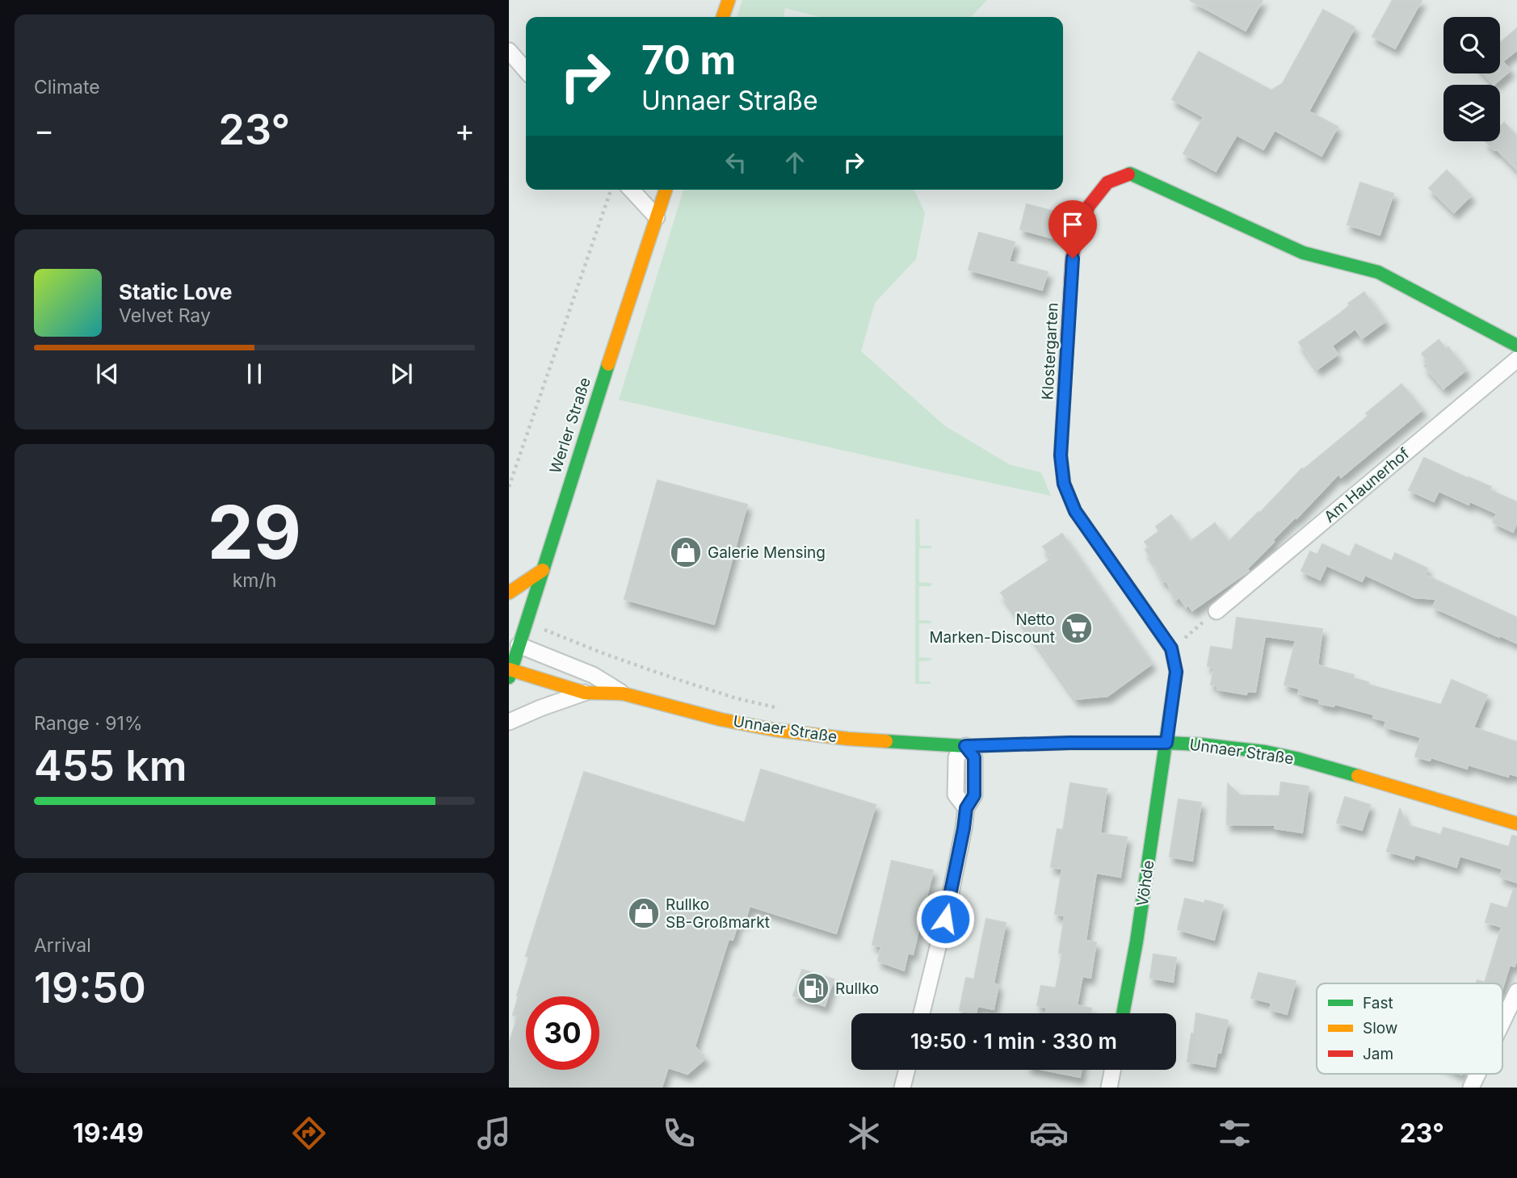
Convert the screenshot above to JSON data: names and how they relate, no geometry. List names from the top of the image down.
{
  "streets": {
    "street": [
      "Klostergarten",
      "Werler Straße",
      "Am Haunerhof",
      "Unnaer Straße",
      "Vöhde"
    ]
  },
  "crossings": [
    ["Klostergarten", "Unnaer Straße"],
    ["Klostergarten", "Vöhde"],
    ["Werler Straße", "Unnaer Straße"],
    ["Unnaer Straße", "Vöhde"]
  ],
  "places": {
    "shop": ["Galerie Mensing", "Rullko SB-Großmarkt"],
    "supermarket": ["Netto Marken-Discount"],
    "fuel station": ["Rullko"]
  },
  "legend": ["Fast", "Slow", "Jam"],
  "page": {
    "tile": [
      "Climate",
      ["29", "km/h"],
      ["Range · 91%", "455 km"],
      ["Arrival", "19:50"]
    ],
    "turn": ["70 m", "Unnaer Straße"],
    "heat": ["−", "23°", "+"],
    "song": ["Static Love", "Velvet Ray"],
    "limit": "30",
    "trip": "19:50 · 1 min · 330 m",
    "tabs": ["19:49", "23°"]
  }
}
